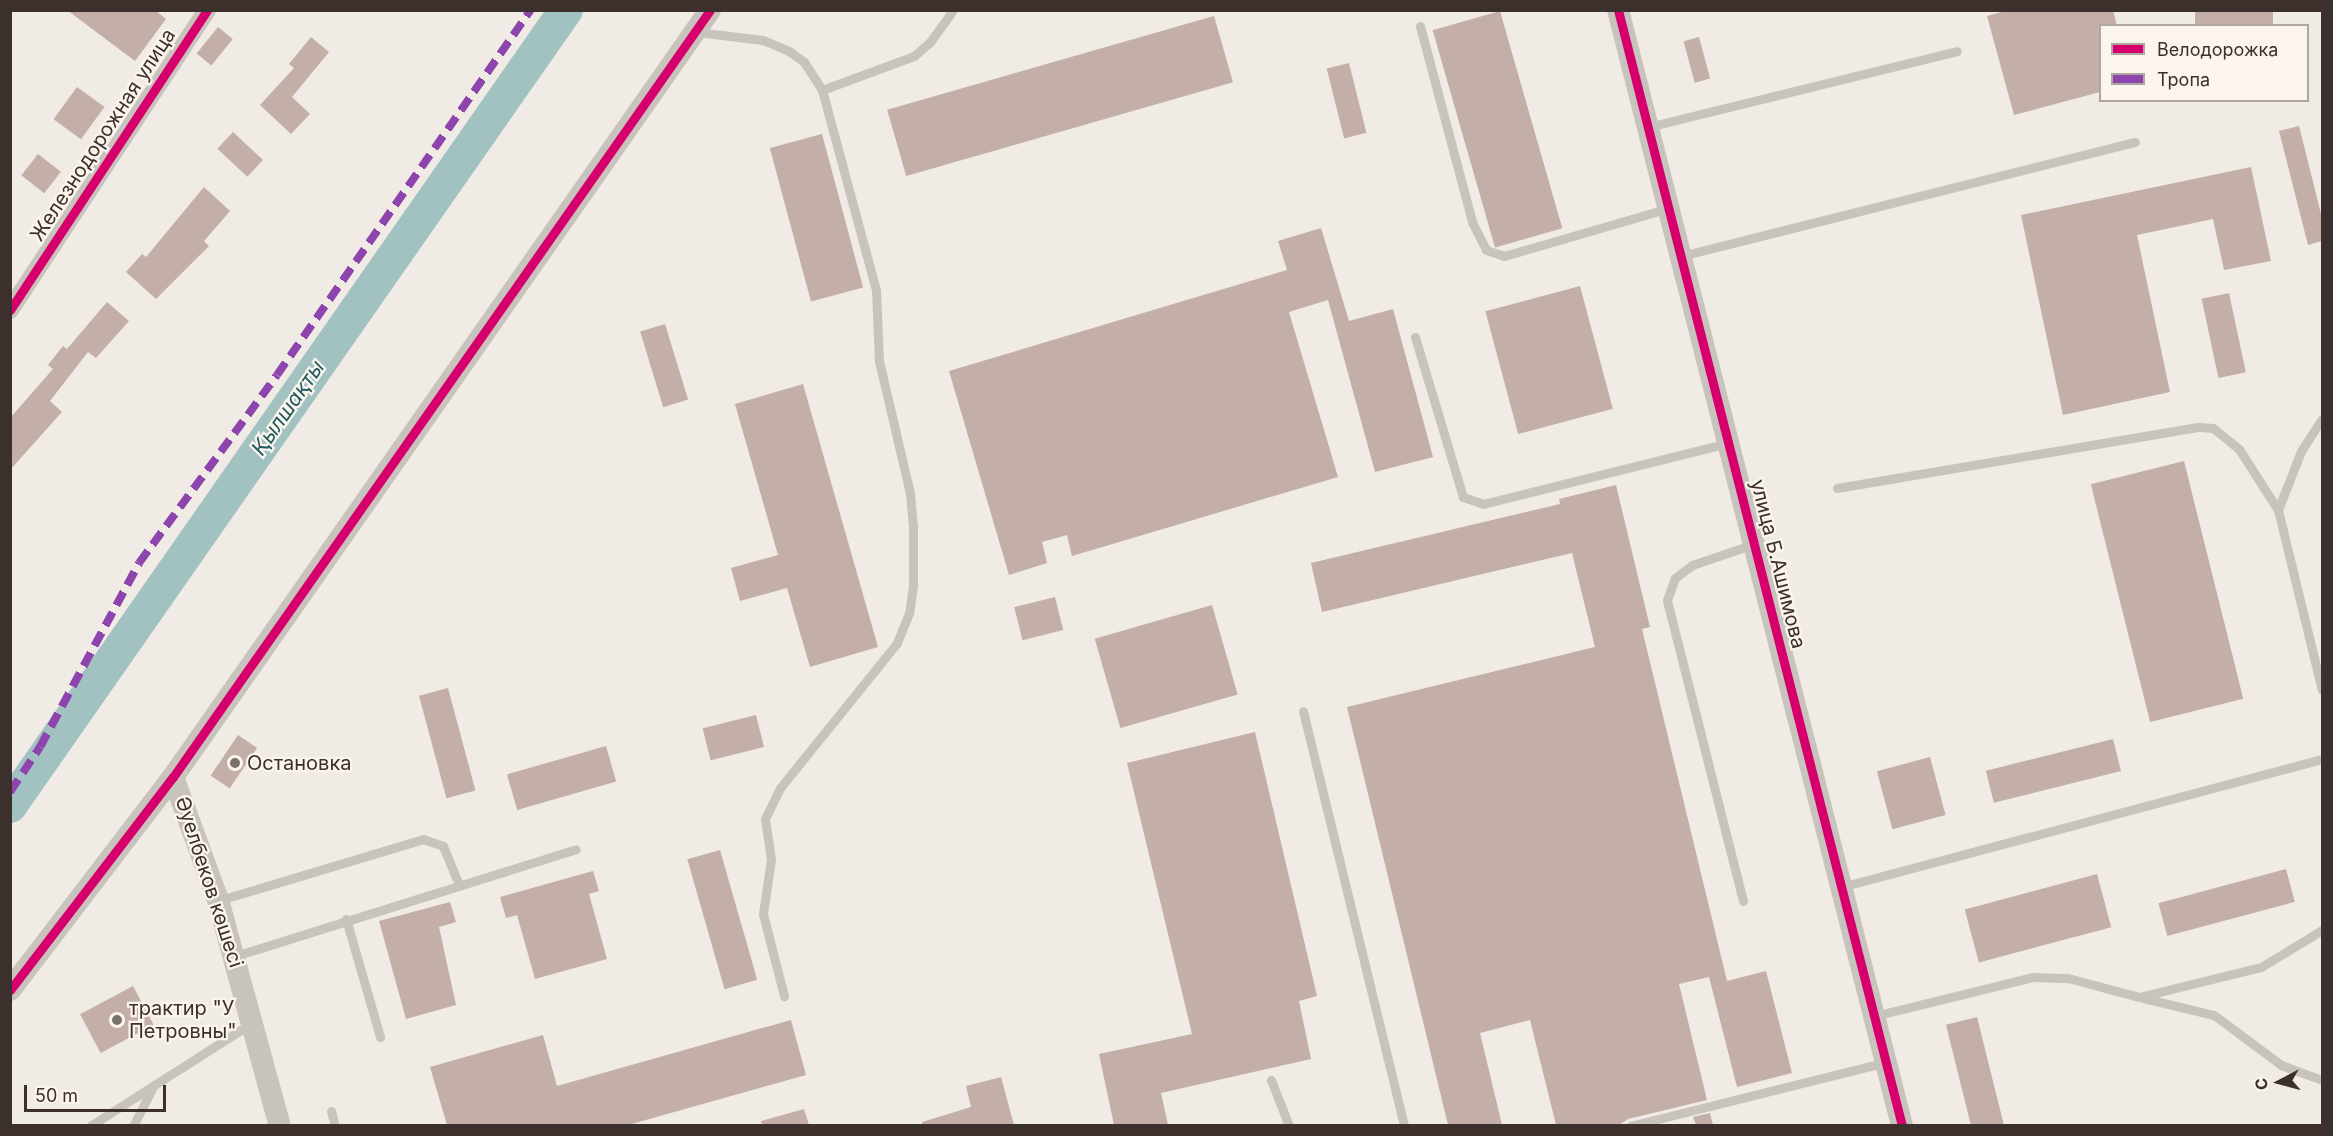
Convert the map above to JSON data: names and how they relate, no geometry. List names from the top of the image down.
{
  "streets": {
    "street": ["Железнодорожная улица", "улица Б.Ашимова", "Әуелбеков көшесі"]
  },
  "water": ["Қылшақты"],
  "places": ["Остановка", "трактир \"У Петровны\""],
  "legend": ["Велодорожка", "Тропа"],
  "scale_bar": "50 m",
  "north": "left"
}
